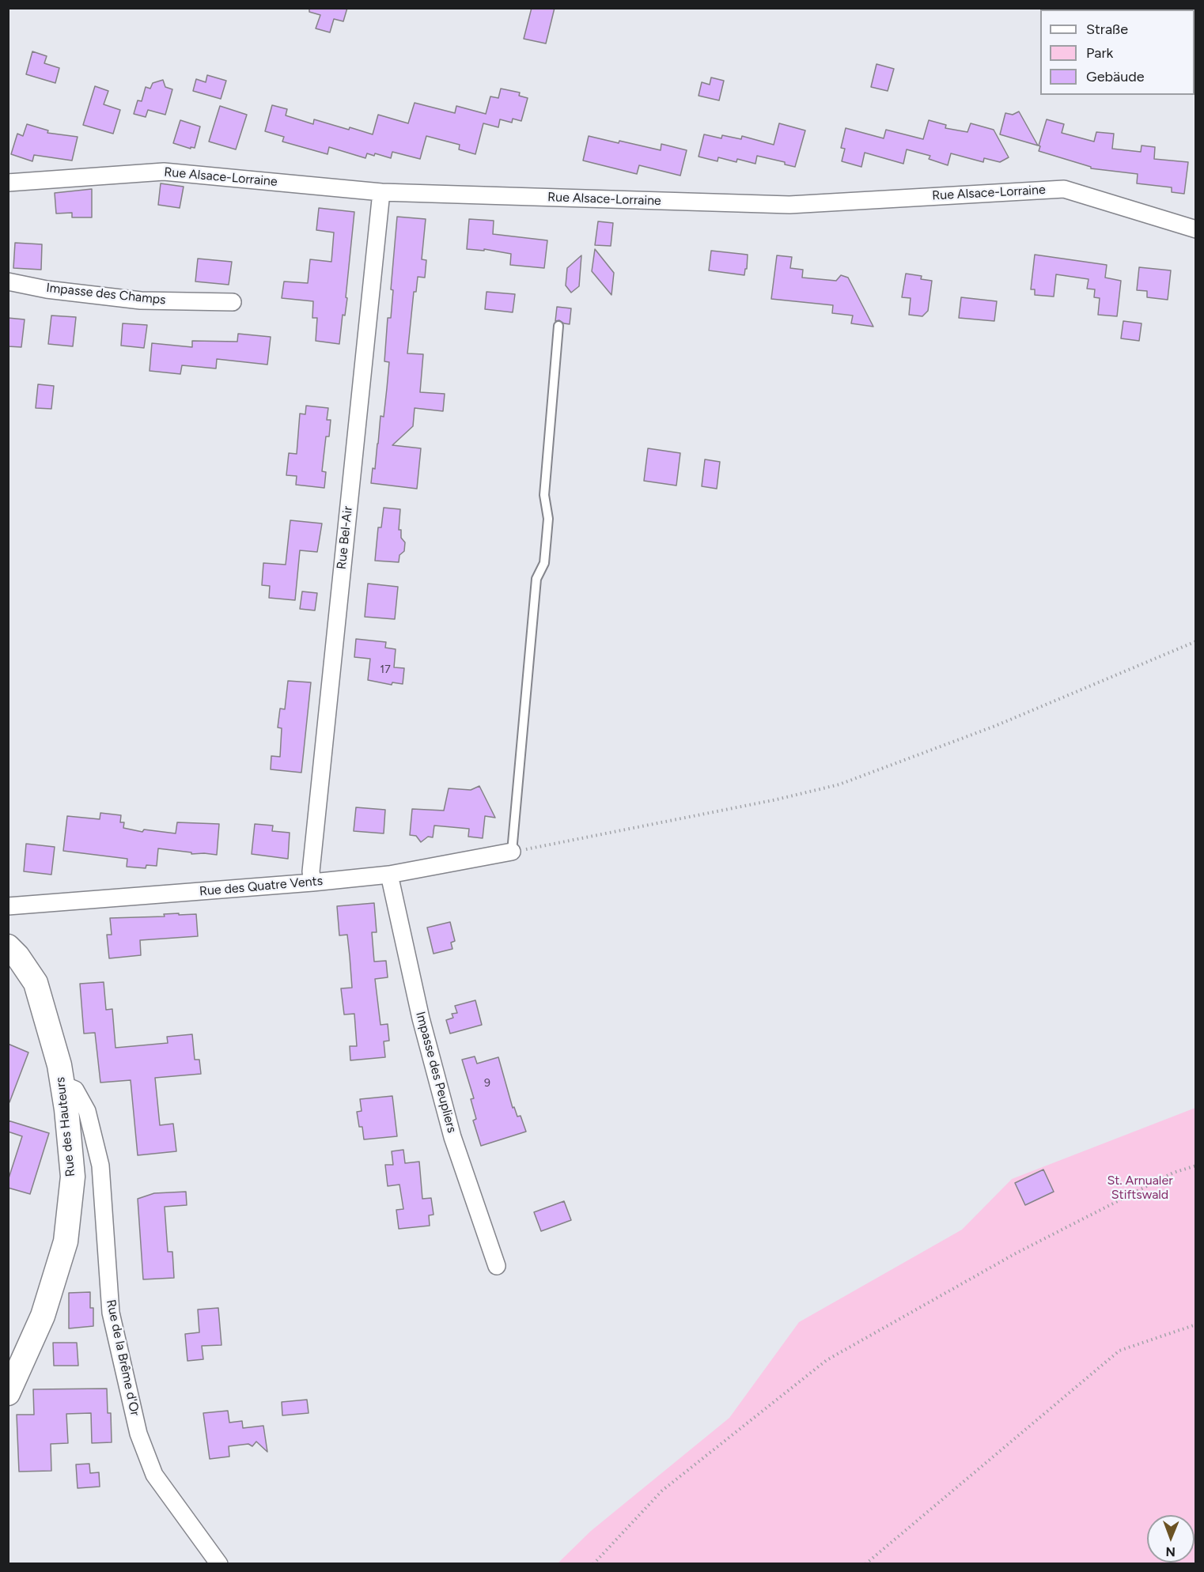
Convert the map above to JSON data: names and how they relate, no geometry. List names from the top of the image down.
{
  "streets": {
    "street": [
      "Rue Alsace-Lorraine",
      "Impasse des Champs",
      "Rue Bel-Air",
      "Rue des Quatre Vents",
      "Impasse des Peupliers",
      "Rue des Hauteurs",
      "Rue de la Brême d'Or"
    ]
  },
  "crossings": [
    ["Rue Alsace-Lorraine", "Rue Bel-Air"],
    ["Rue Bel-Air", "Rue des Quatre Vents"],
    ["Rue des Quatre Vents", "Impasse des Peupliers"],
    ["Rue des Hauteurs", "Rue de la Brême d'Or"]
  ],
  "parks": ["St. Arnualer Stiftswald"],
  "house_numbers": ["17", "9"],
  "legend": ["Straße", "Park", "Gebäude"],
  "north": "bottom"
}
